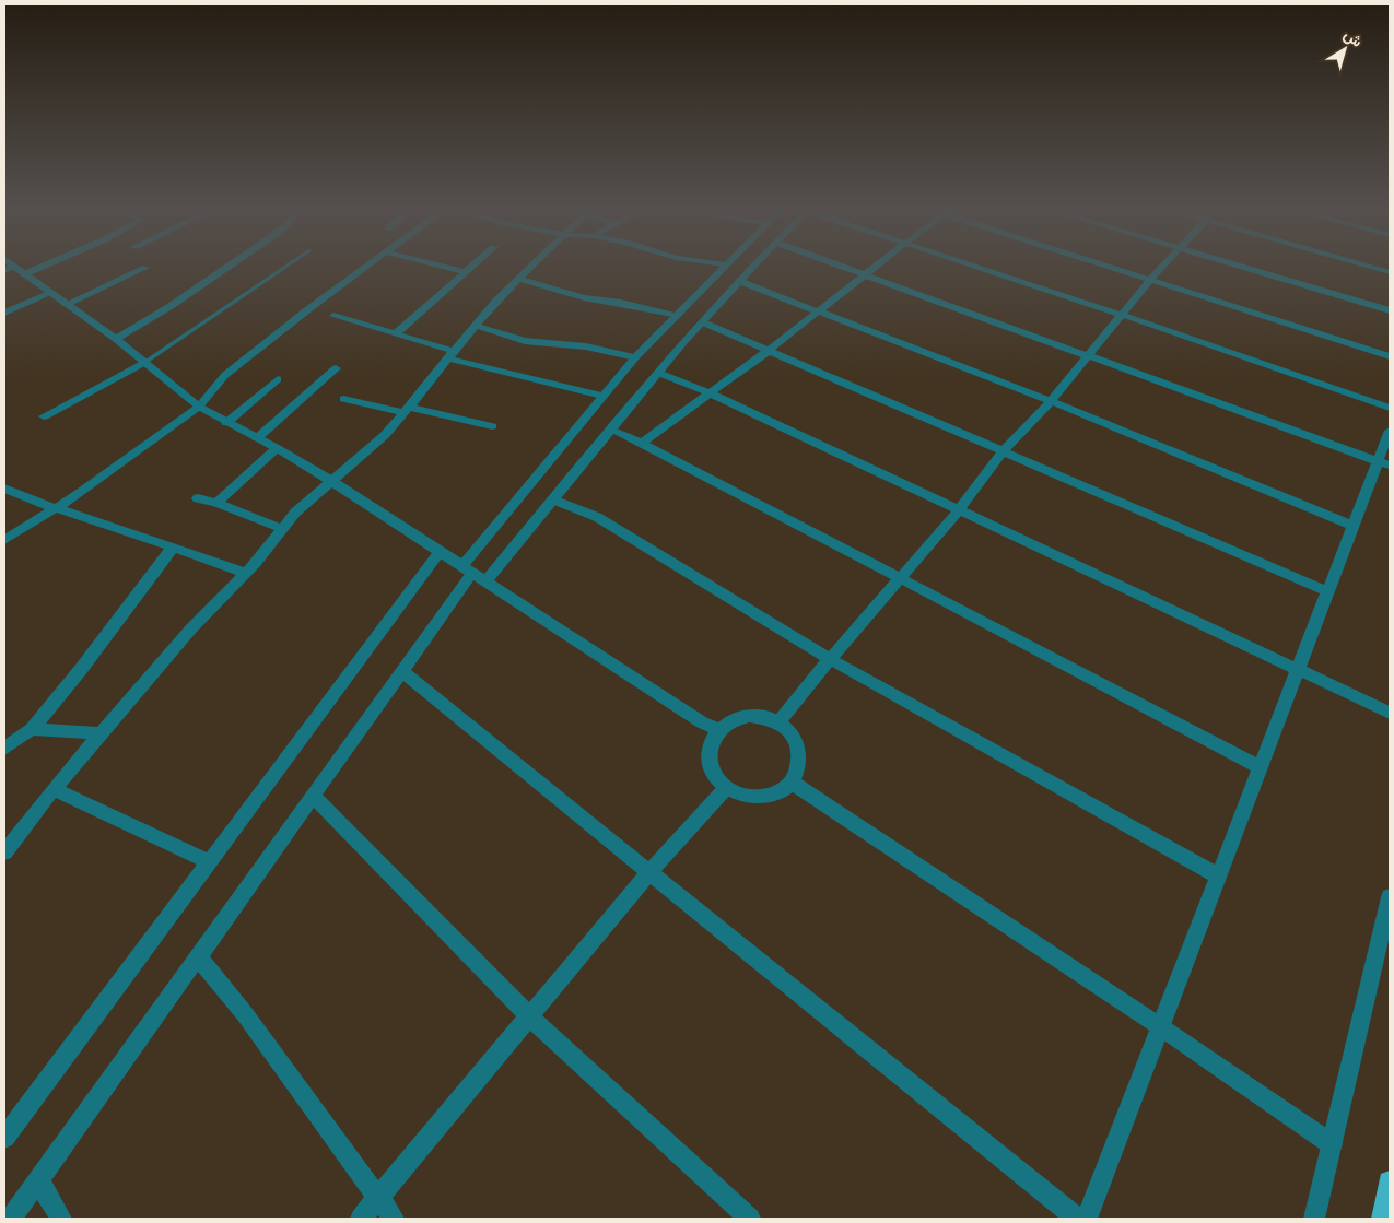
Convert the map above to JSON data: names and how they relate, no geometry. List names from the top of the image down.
{
  "north": "top right"
}
